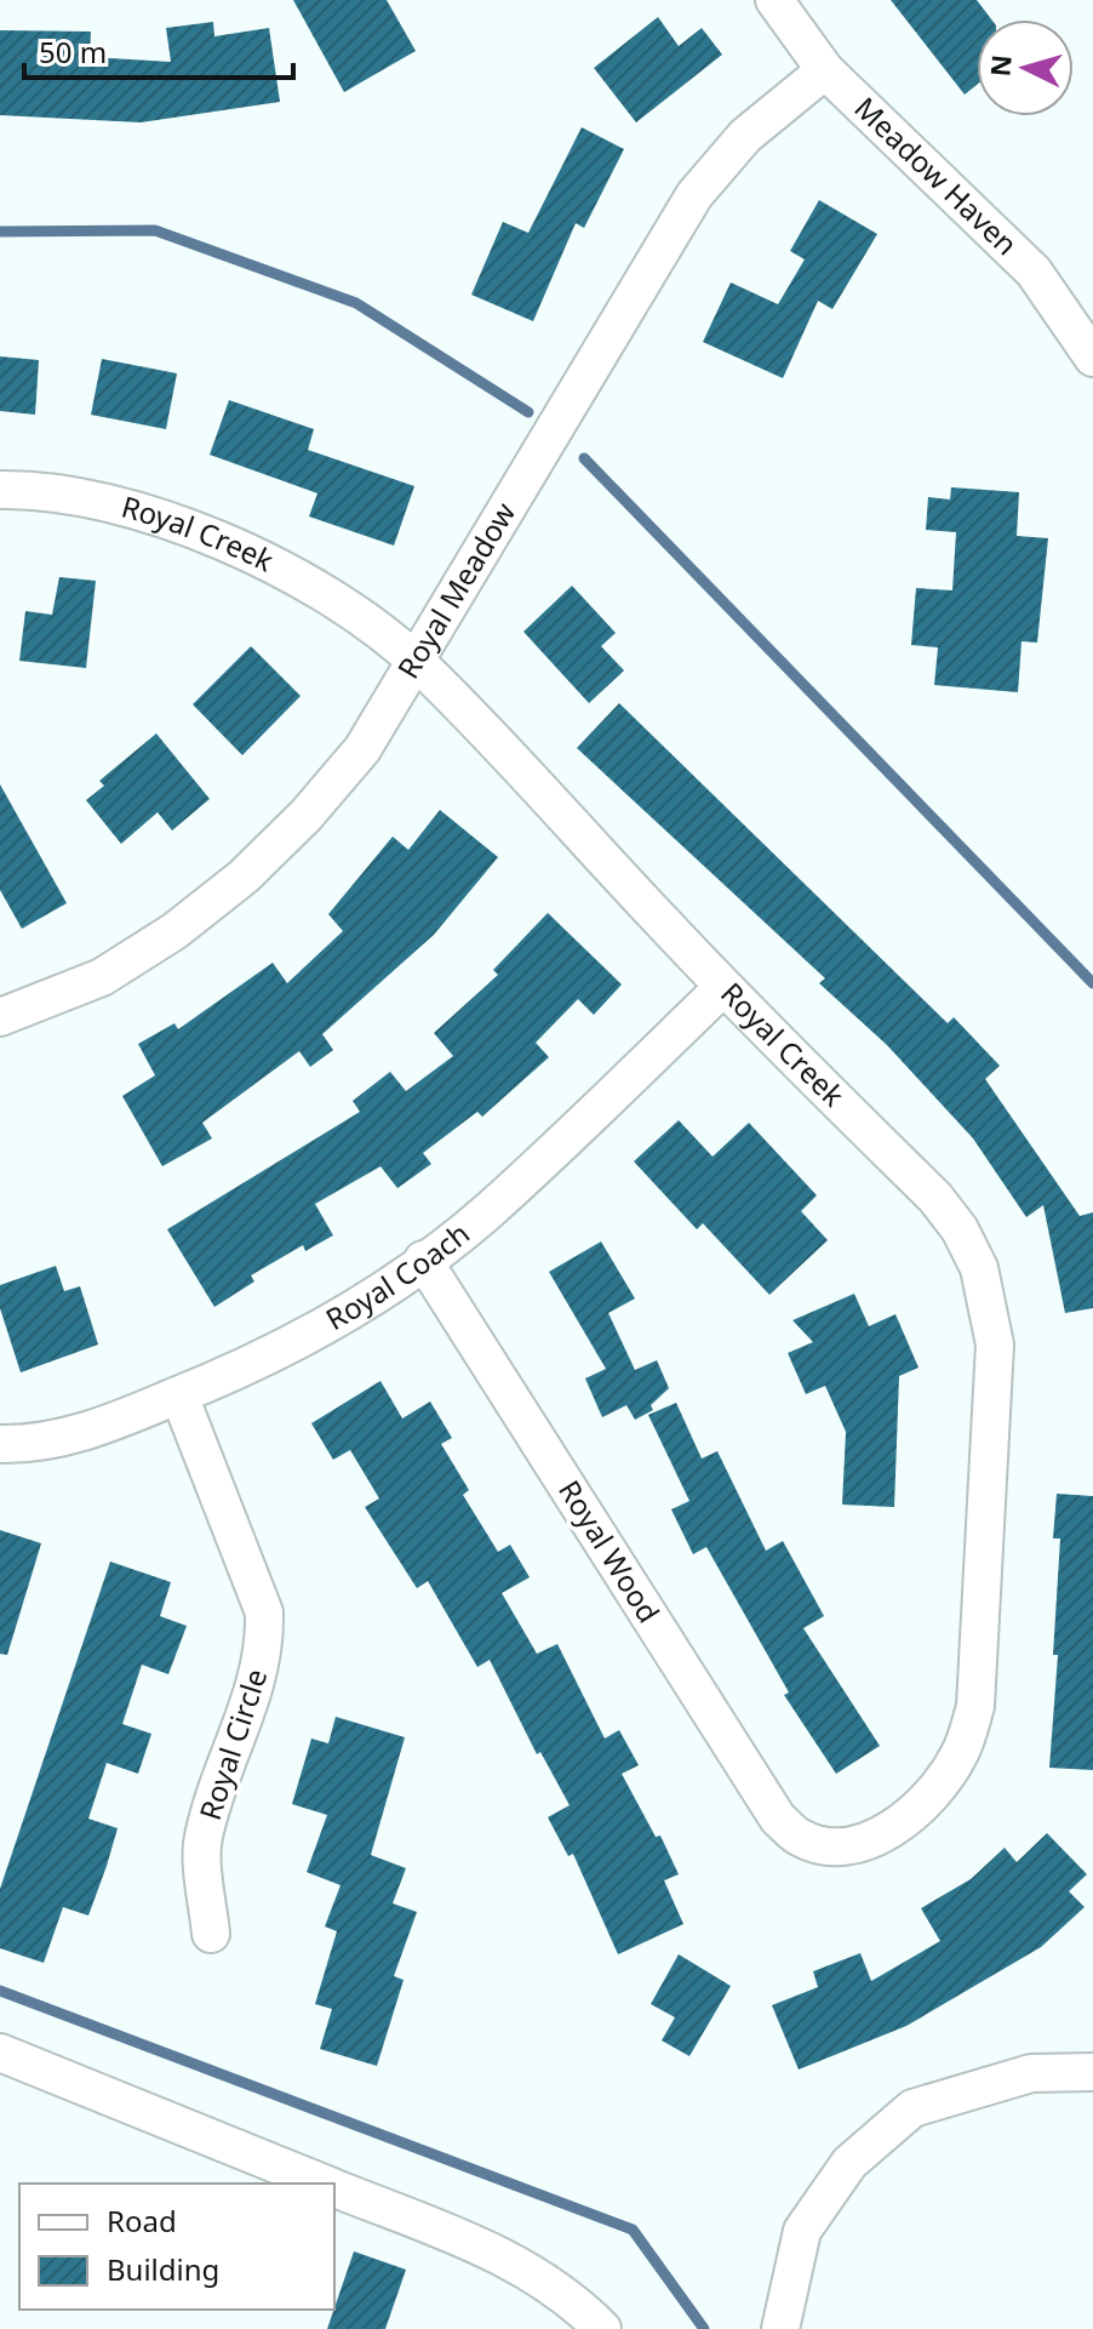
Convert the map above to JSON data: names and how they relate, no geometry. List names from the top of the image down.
{
  "streets": {
    "street": [
      "Meadow Haven",
      "Royal Creek",
      "Royal Meadow",
      "Royal Coach",
      "Royal Wood",
      "Royal Circle"
    ]
  },
  "crossings": [
    ["Meadow Haven", "Royal Meadow"],
    ["Royal Creek", "Royal Meadow"],
    ["Royal Creek", "Royal Coach"],
    ["Royal Creek", "Royal Wood"],
    ["Royal Coach", "Royal Wood"],
    ["Royal Coach", "Royal Circle"]
  ],
  "legend": ["Road", "Building"],
  "scale_bar": "50 m",
  "north": "left"
}
